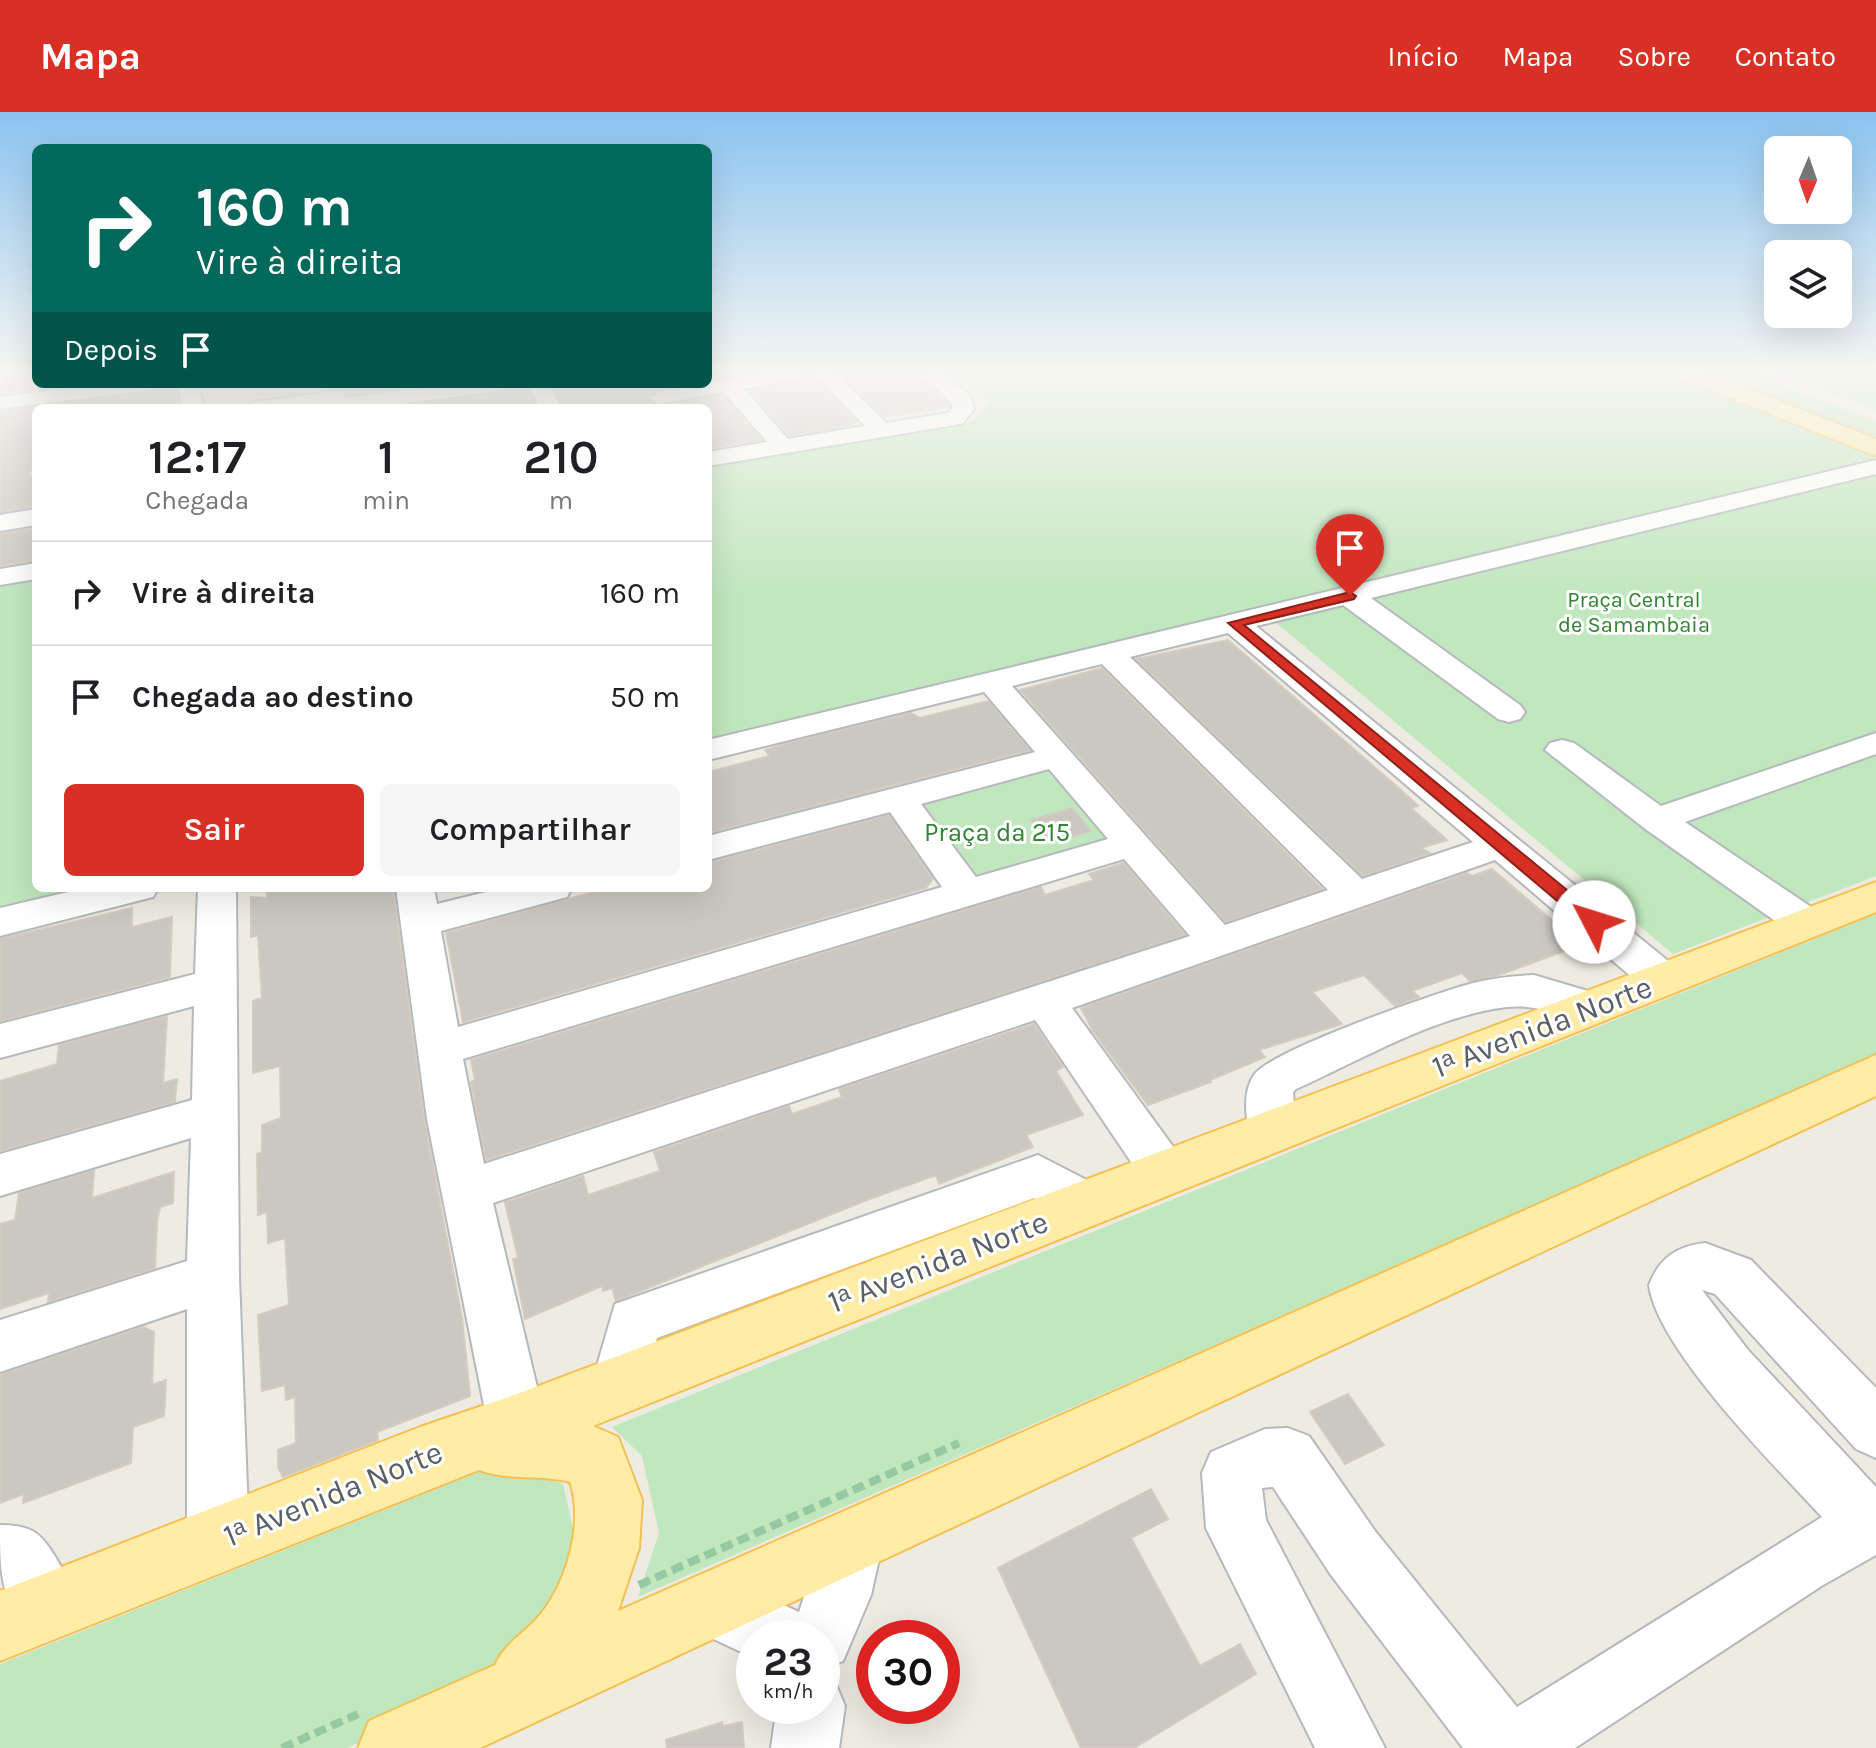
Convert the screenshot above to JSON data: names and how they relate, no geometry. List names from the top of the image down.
{
  "streets": {
    "main road": ["1ᵃ Avenida Norte"]
  },
  "parks": ["Praça Central de Samambaia", "Praça da 215"],
  "north": "bottom",
  "page": {
    "header": "Mapa",
    "nav": [
      "Início",
      "Mapa",
      "Sobre",
      "Contato"
    ],
    "turn": ["160 m", "Vire à direita"],
    "then": "Depois",
    "eta": [
      "12:17",
      "Chegada",
      "1",
      "min",
      "210",
      "m"
    ],
    "list": [
      {
        "name": "Vire à direita",
        "value": "160 m"
      },
      {
        "name": "Chegada ao destino",
        "value": "50 m"
      }
    ],
    "buttons": ["Sair", "Compartilhar"],
    "speed": "23 km/h",
    "limit": "30"
  }
}
